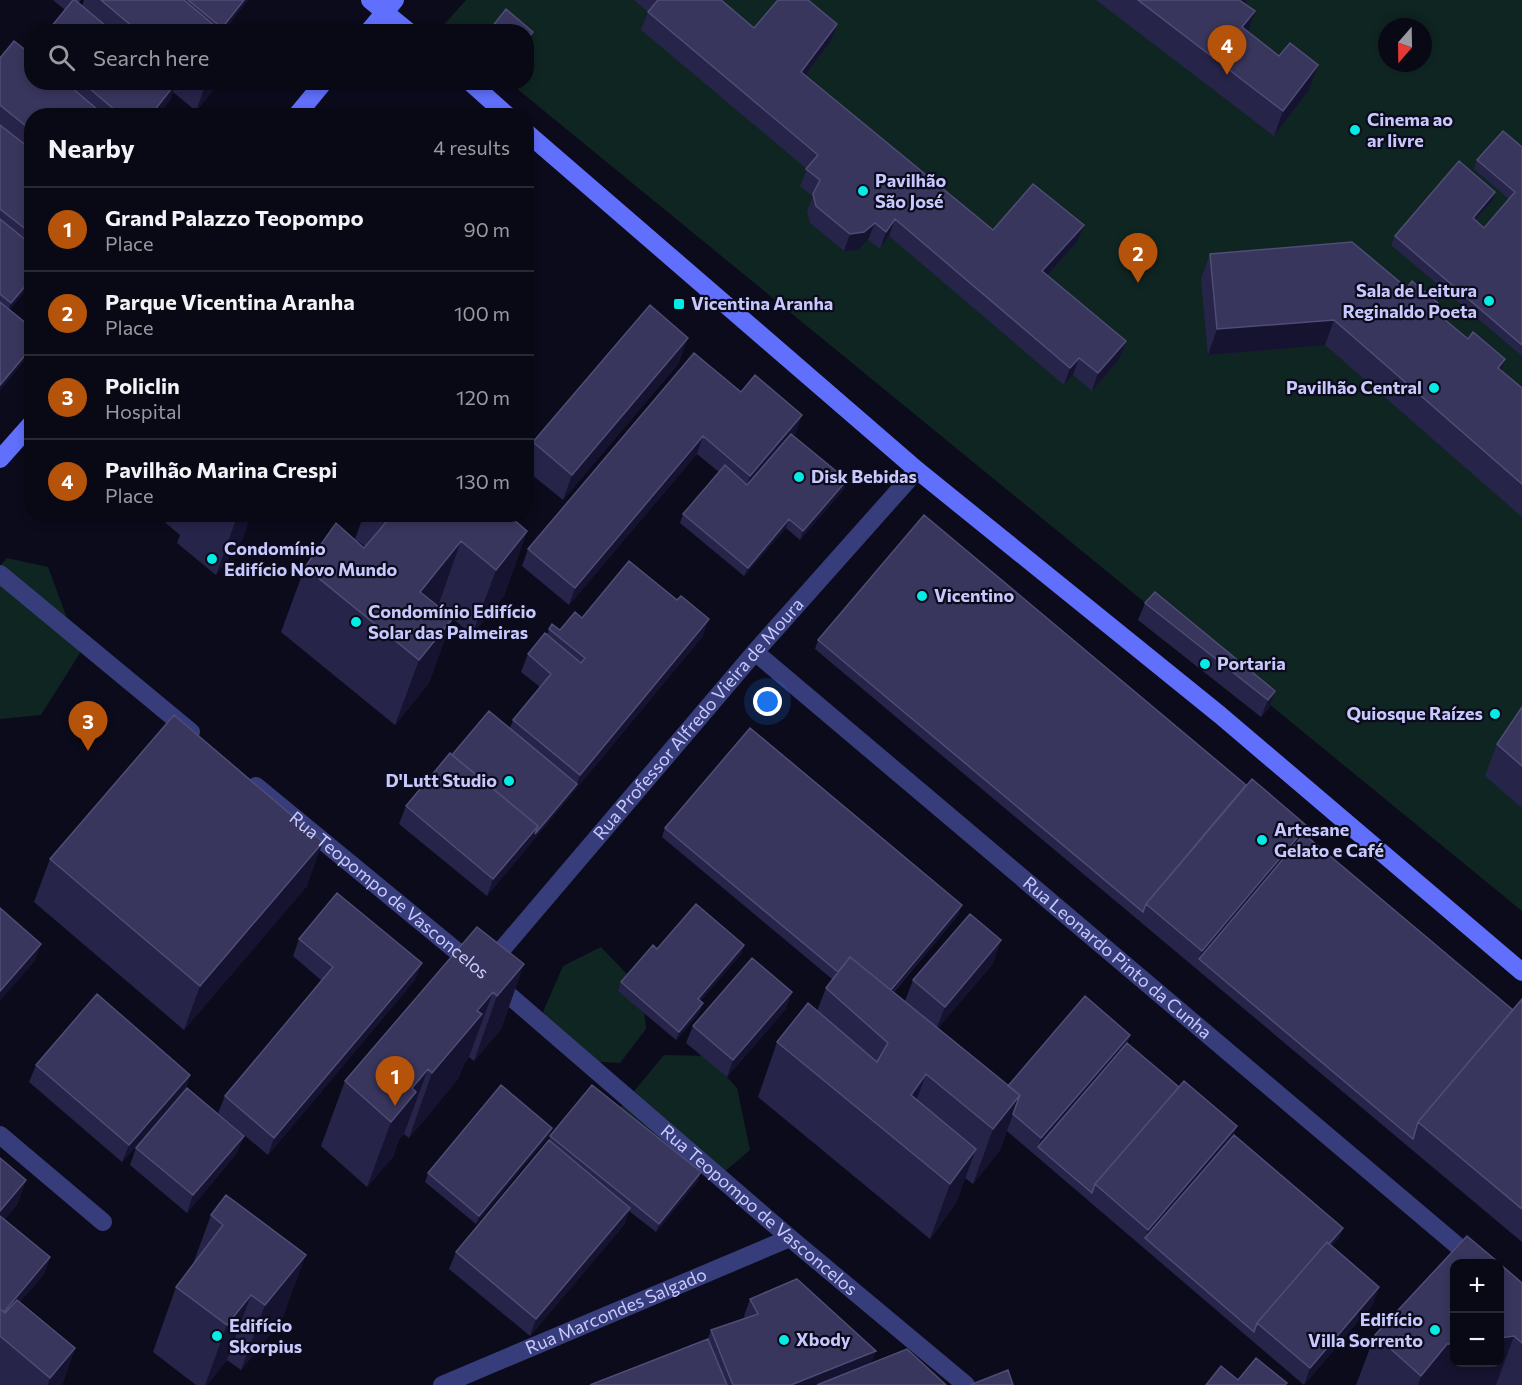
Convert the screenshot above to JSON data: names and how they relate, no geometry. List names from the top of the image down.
{
  "streets": {
    "street": [
      "Rua Professor Alfredo Vieira de Moura",
      "Rua Teopompo de Vasconcelos",
      "Rua Leonardo Pinto da Cunha",
      "Rua Marcondes Salgado"
    ]
  },
  "crossings": [
    ["Rua Professor Alfredo Vieira de Moura", "Rua Teopompo de Vasconcelos"],
    ["Rua Professor Alfredo Vieira de Moura", "Rua Leonardo Pinto da Cunha"],
    ["Rua Teopompo de Vasconcelos", "Rua Marcondes Salgado"]
  ],
  "places": {
    "other": [
      "Cinema ao ar livre",
      "Pavilhão São José",
      "Sala de Leitura Reginaldo Poeta",
      "Pavilhão Central",
      "Disk Bebidas",
      "Condomínio Edifício Novo Mundo",
      "Vicentino",
      "Condomínio Edifício Solar das Palmeiras",
      "Portaria",
      "Quiosque Raízes",
      "D'Lutt Studio",
      "Artesane Gelato e Café",
      "Edifício Villa Sorrento",
      "Edifício Skorpius",
      "Xbody"
    ],
    "transit": ["Vicentina Aranha"]
  },
  "north": "bottom",
  "page": {
    "search": "Search here",
    "pins": [
      "4",
      "2",
      "3",
      "1"
    ],
    "heading": ["Nearby", "4 results"],
    "list": [
      {
        "mark": "1",
        "name": "Grand Palazzo Teopompo",
        "note": "Place",
        "value": "90 m"
      },
      {
        "mark": "2",
        "name": "Parque Vicentina Aranha",
        "note": "Place",
        "value": "100 m"
      },
      {
        "mark": "3",
        "name": "Policlin",
        "note": "Hospital",
        "value": "120 m"
      },
      {
        "mark": "4",
        "name": "Pavilhão Marina Crespi",
        "note": "Place",
        "value": "130 m"
      }
    ],
    "map_buttons": ["+", "−"]
  }
}
